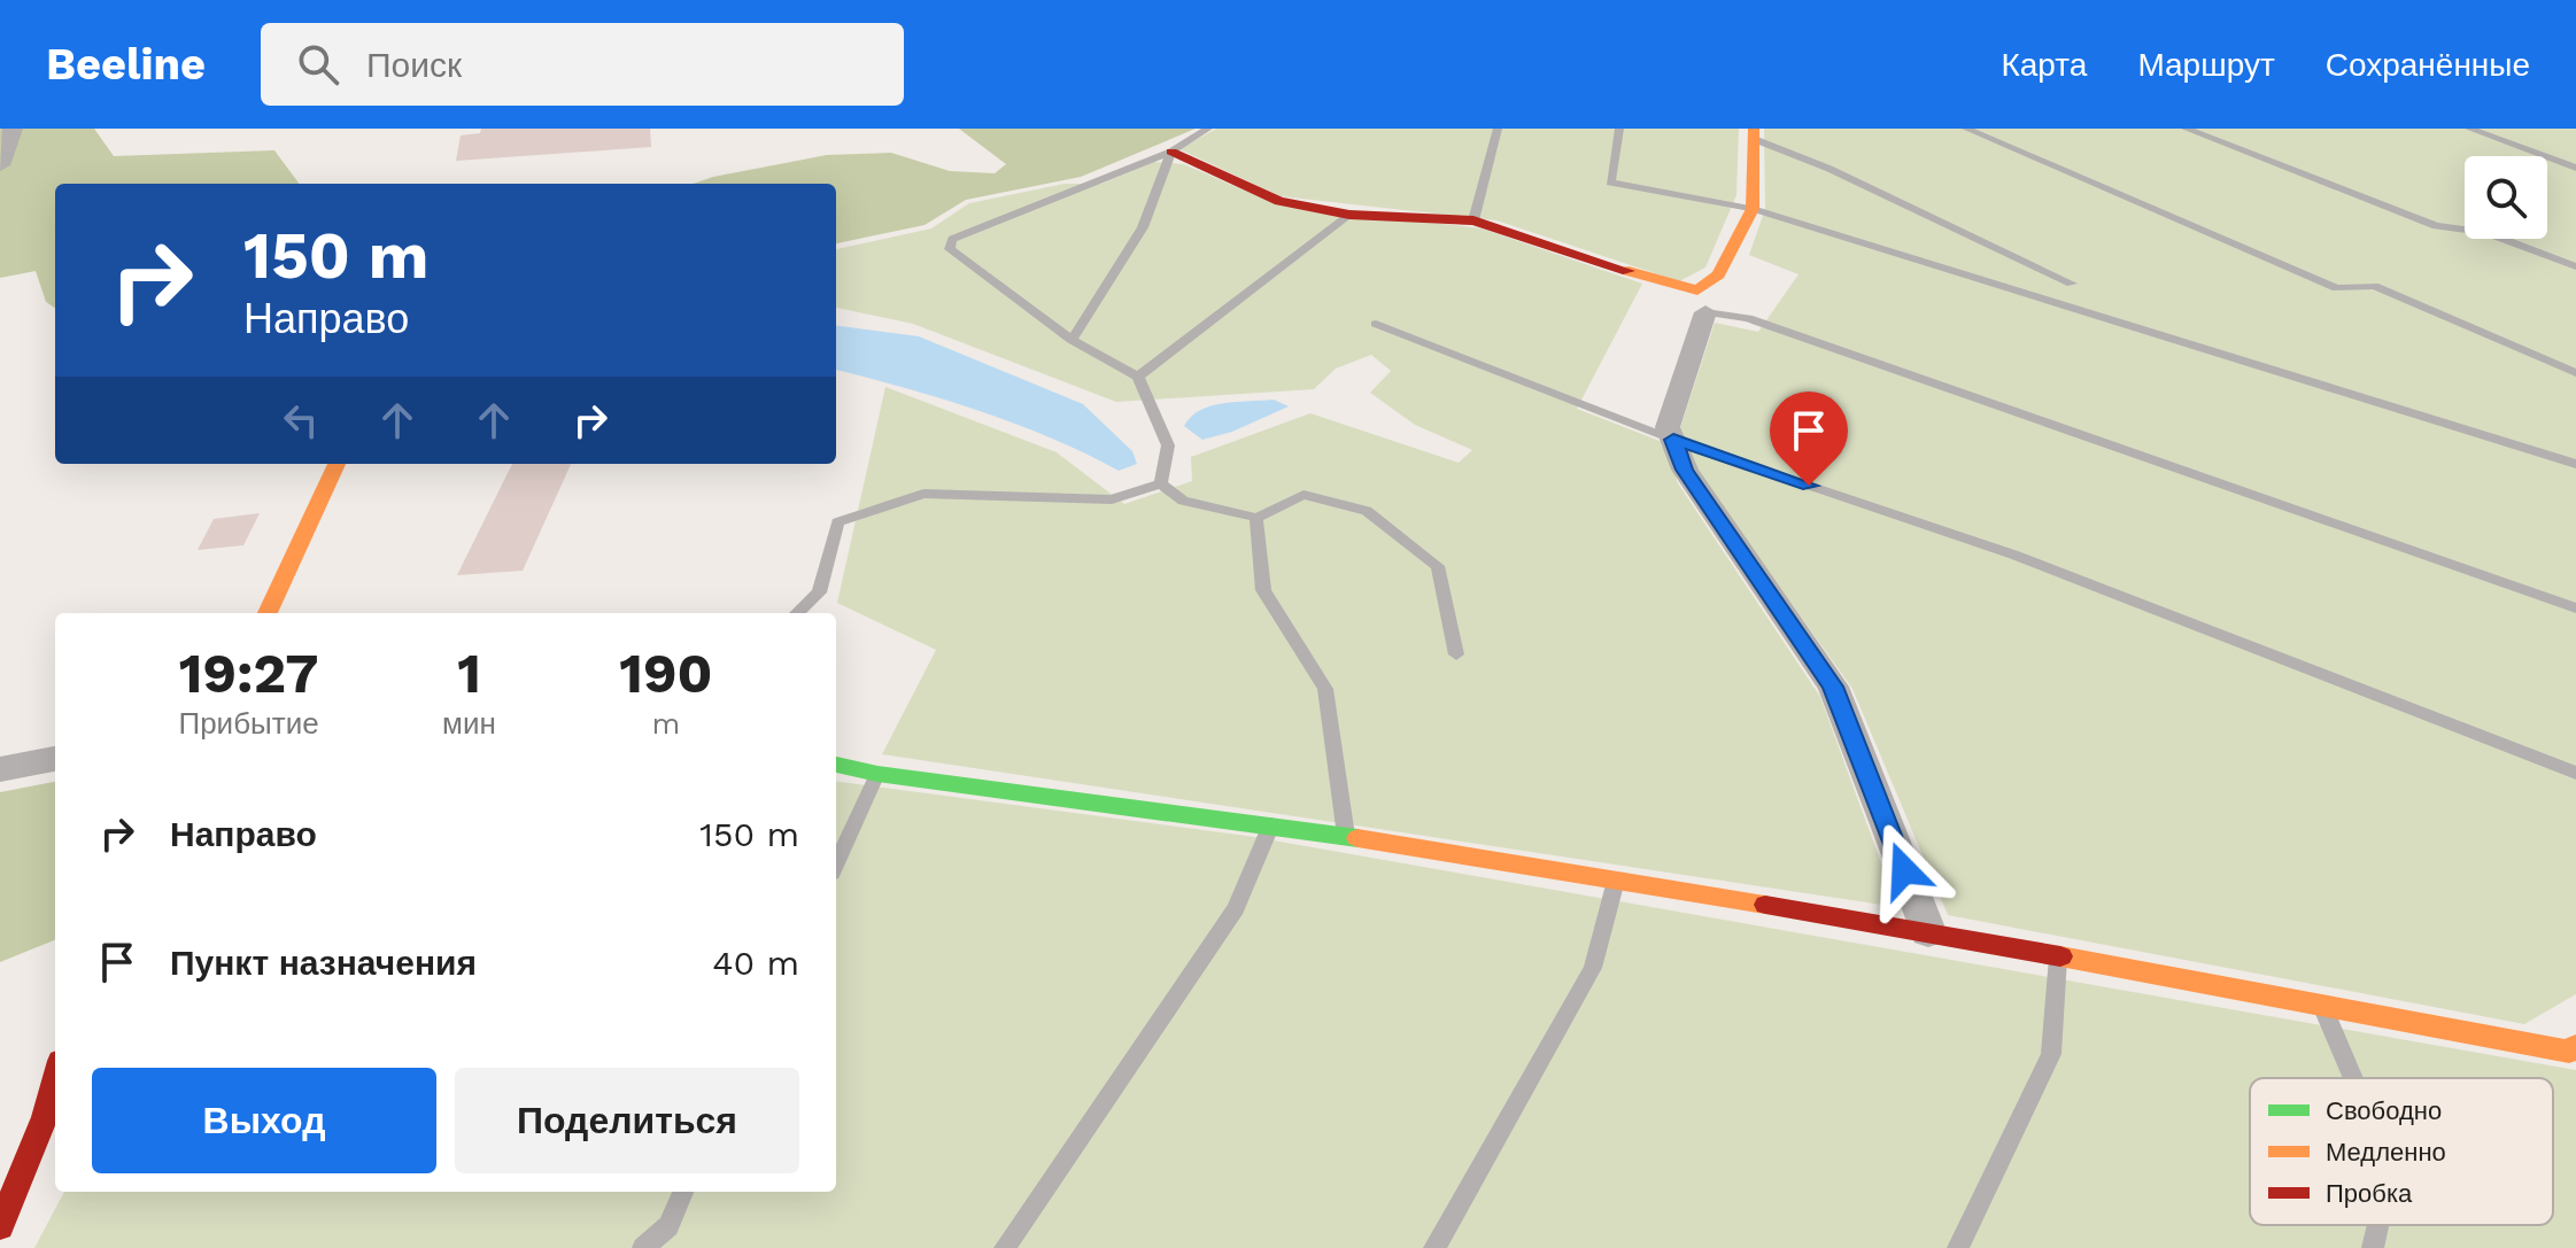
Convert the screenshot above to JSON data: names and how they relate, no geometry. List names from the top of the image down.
{
  "legend": ["Свободно", "Медленно", "Пробка"],
  "page": {
    "header": "Beeline",
    "search": "Поиск",
    "nav": ["Карта", "Маршрут", "Сохранённые"],
    "turn": ["150 m", "Направо"],
    "eta": [
      "19:27",
      "Прибытие",
      "1",
      "мин",
      "190",
      "m"
    ],
    "list": [
      {
        "name": "Направо",
        "value": "150 m"
      },
      {
        "name": "Пункт назначения",
        "value": "40 m"
      }
    ],
    "buttons": ["Выход", "Поделиться"]
  }
}
